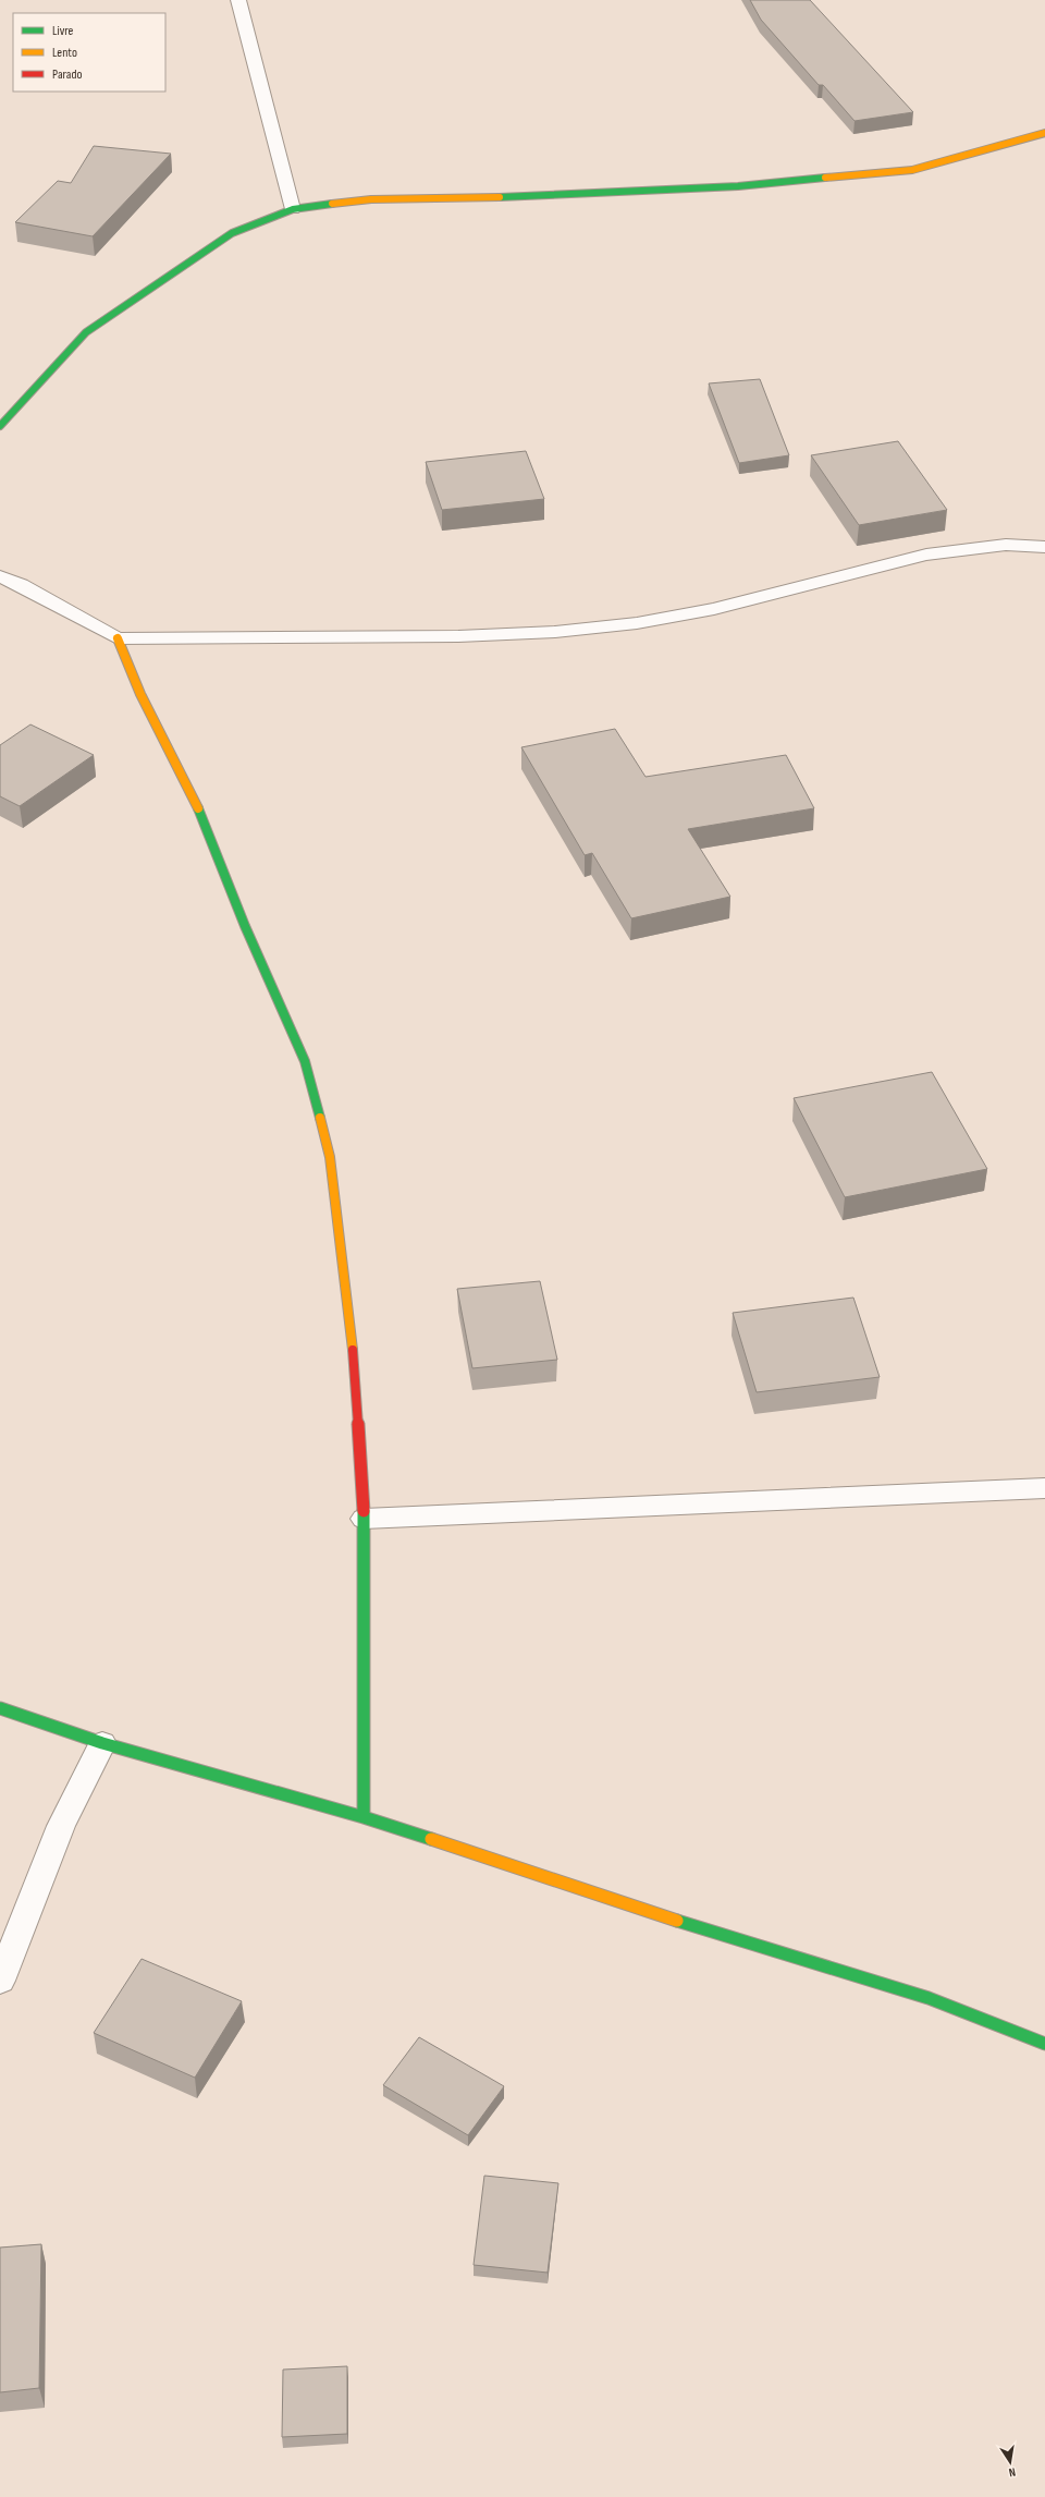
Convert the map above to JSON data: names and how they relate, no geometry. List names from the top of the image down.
{
  "legend": ["Livre", "Lento", "Parado"],
  "north": "bottom"
}
